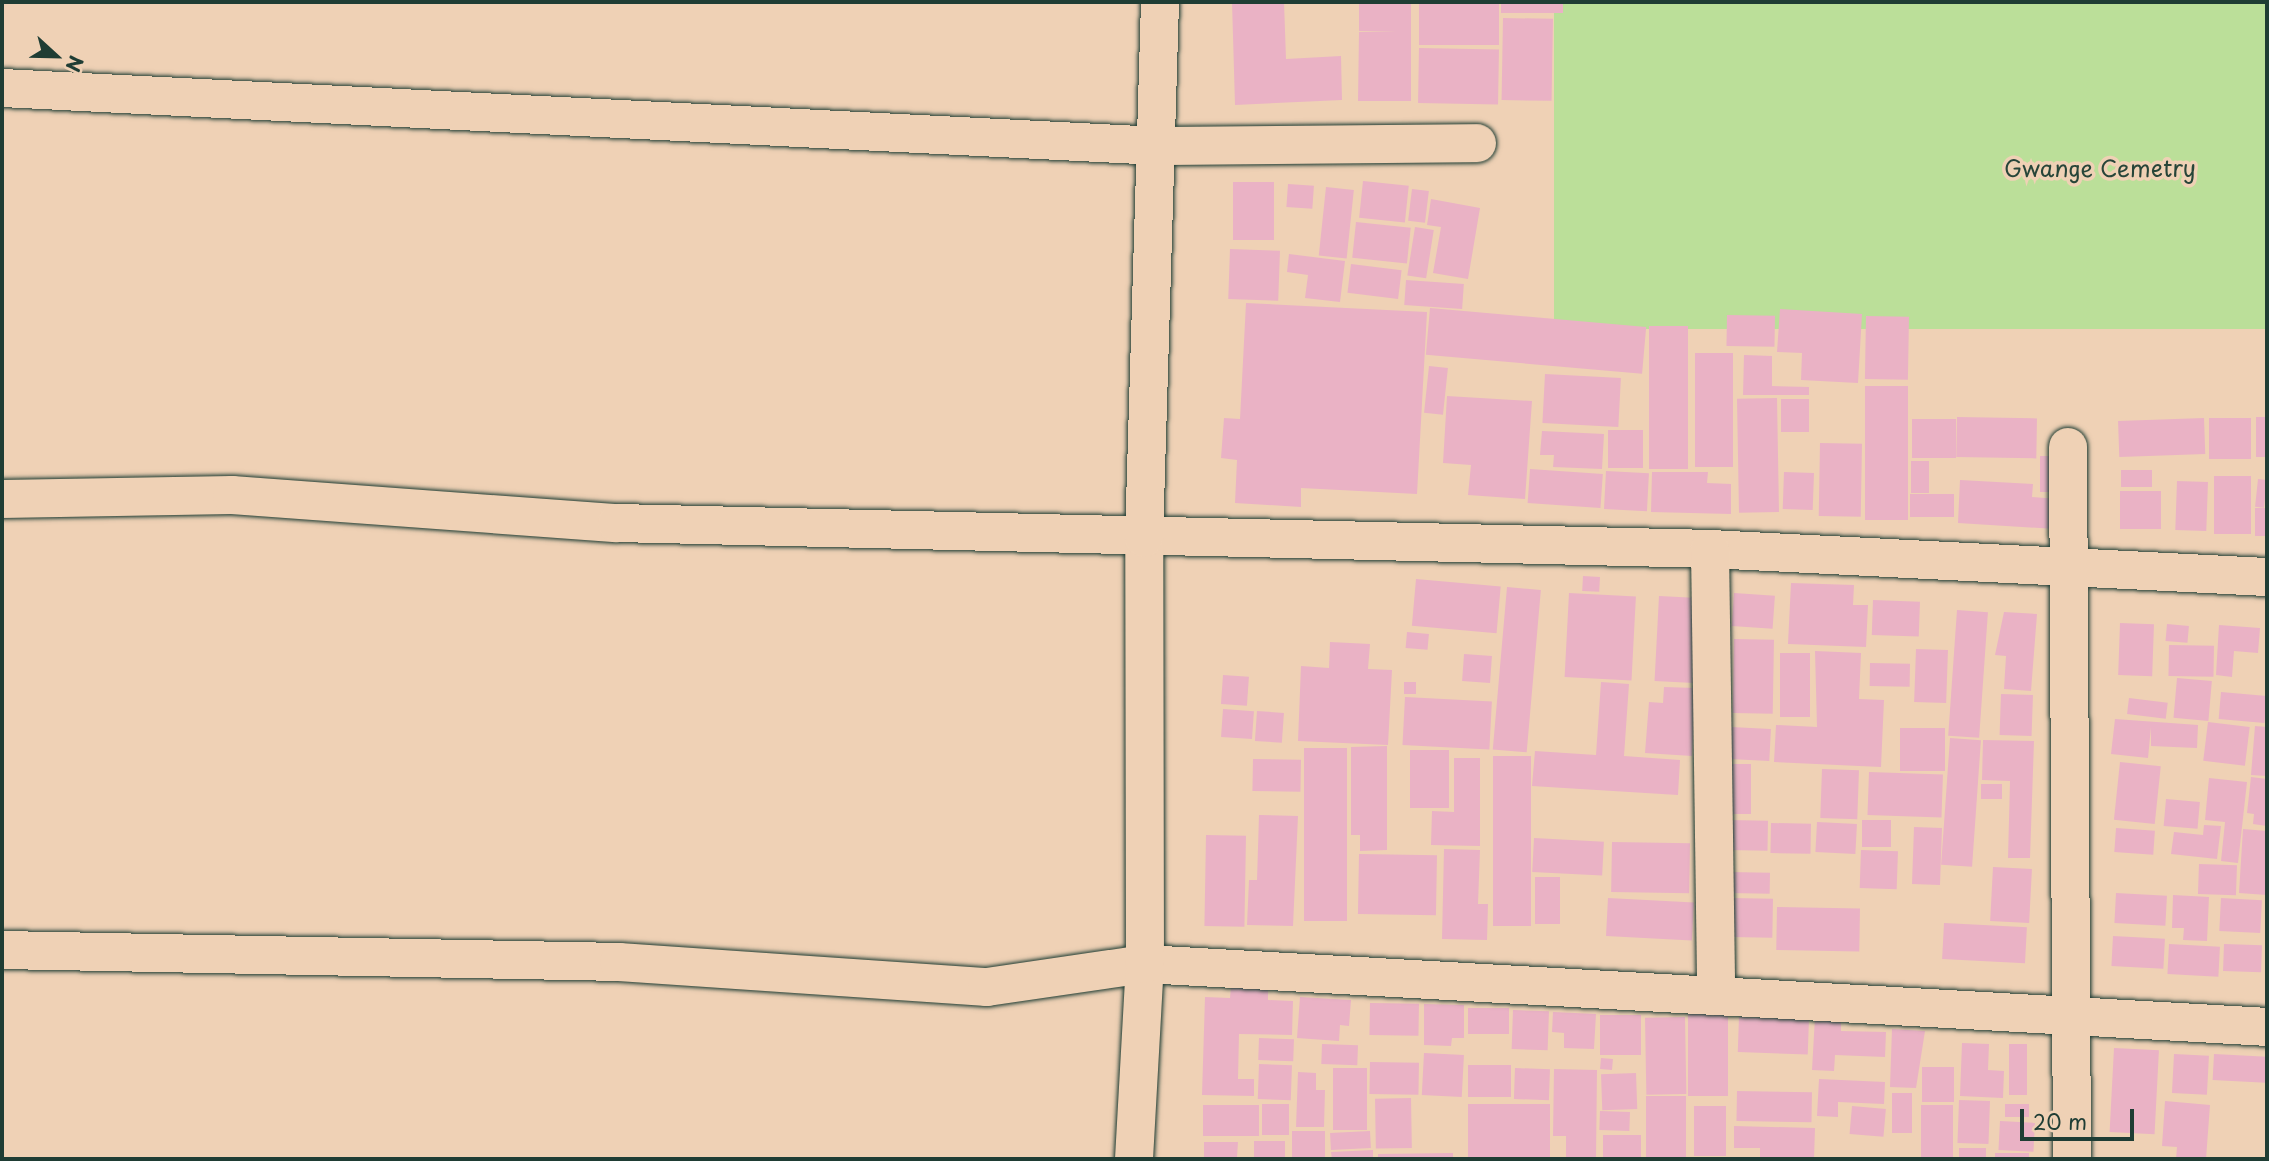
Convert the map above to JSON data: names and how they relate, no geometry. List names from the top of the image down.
{
  "parks": ["Gwange Cemetry"],
  "scale_bar": "20 m",
  "north": "right"
}
